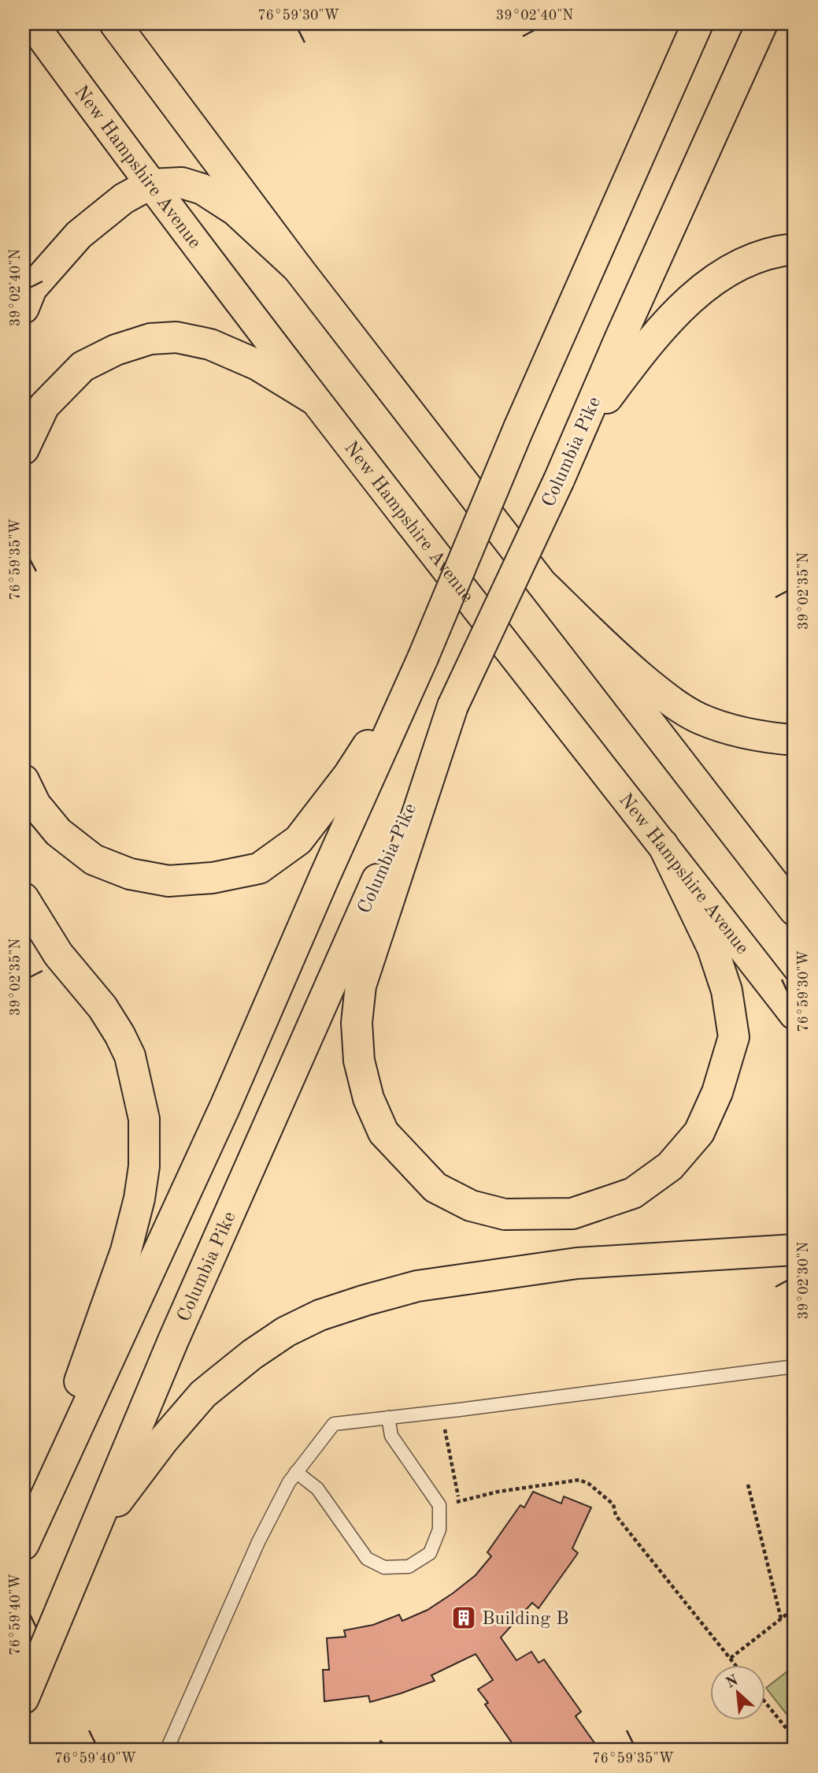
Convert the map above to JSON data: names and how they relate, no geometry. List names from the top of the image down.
{
  "streets": {
    "main road": ["New Hampshire Avenue", "Columbia Pike"]
  },
  "places": {
    "building": ["Building B"]
  },
  "north": "top left",
  "coordinates": [
    "76°59'30\"W",
    "39°02'40\"N",
    "76°59'35\"W",
    "39°02'35\"N",
    "39°02'30\"N",
    "76°59'40\"W"
  ]
}
